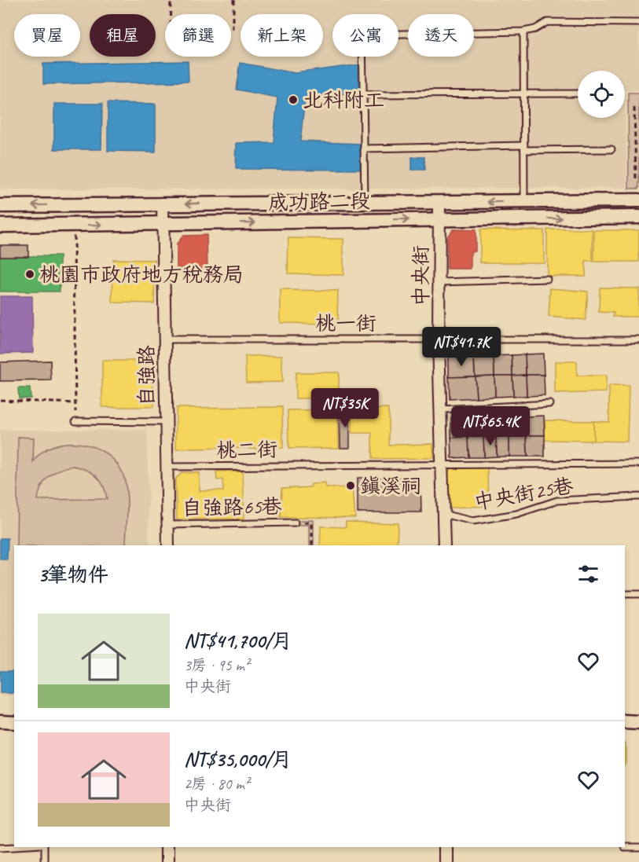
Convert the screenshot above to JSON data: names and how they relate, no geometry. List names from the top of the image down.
{
  "streets": {
    "street": ["成功路二段", "中央街", "自強路"],
    "lane": [
      "桃一街",
      "桃二街",
      "中央街25巷",
      "自強路65巷"
    ]
  },
  "crossings": [
    ["成功路二段", "中央街"],
    ["成功路二段", "自強路"],
    ["中央街", "桃一街"],
    ["中央街", "桃二街"],
    ["中央街", "中央街25巷"],
    ["桃一街", "自強路"],
    ["自強路", "桃二街"],
    ["自強路", "自強路65巷"]
  ],
  "places": ["北科附工", "桃園市政府地方稅務局", "鎮溪祠"],
  "page": {
    "chip": [
      "買屋",
      "租屋",
      "篩選",
      "新上架",
      "公寓",
      "透天"
    ],
    "price": ["NT$41.7K", "NT$35K", "NT$65.4K"],
    "heading": "3筆物件",
    "list": [
      {
        "name": "NT$41,700/月",
        "note": "3房 · 95 m² · 中央街"
      },
      {
        "name": "NT$35,000/月",
        "note": "2房 · 80 m² · 中央街"
      }
    ]
  }
}
